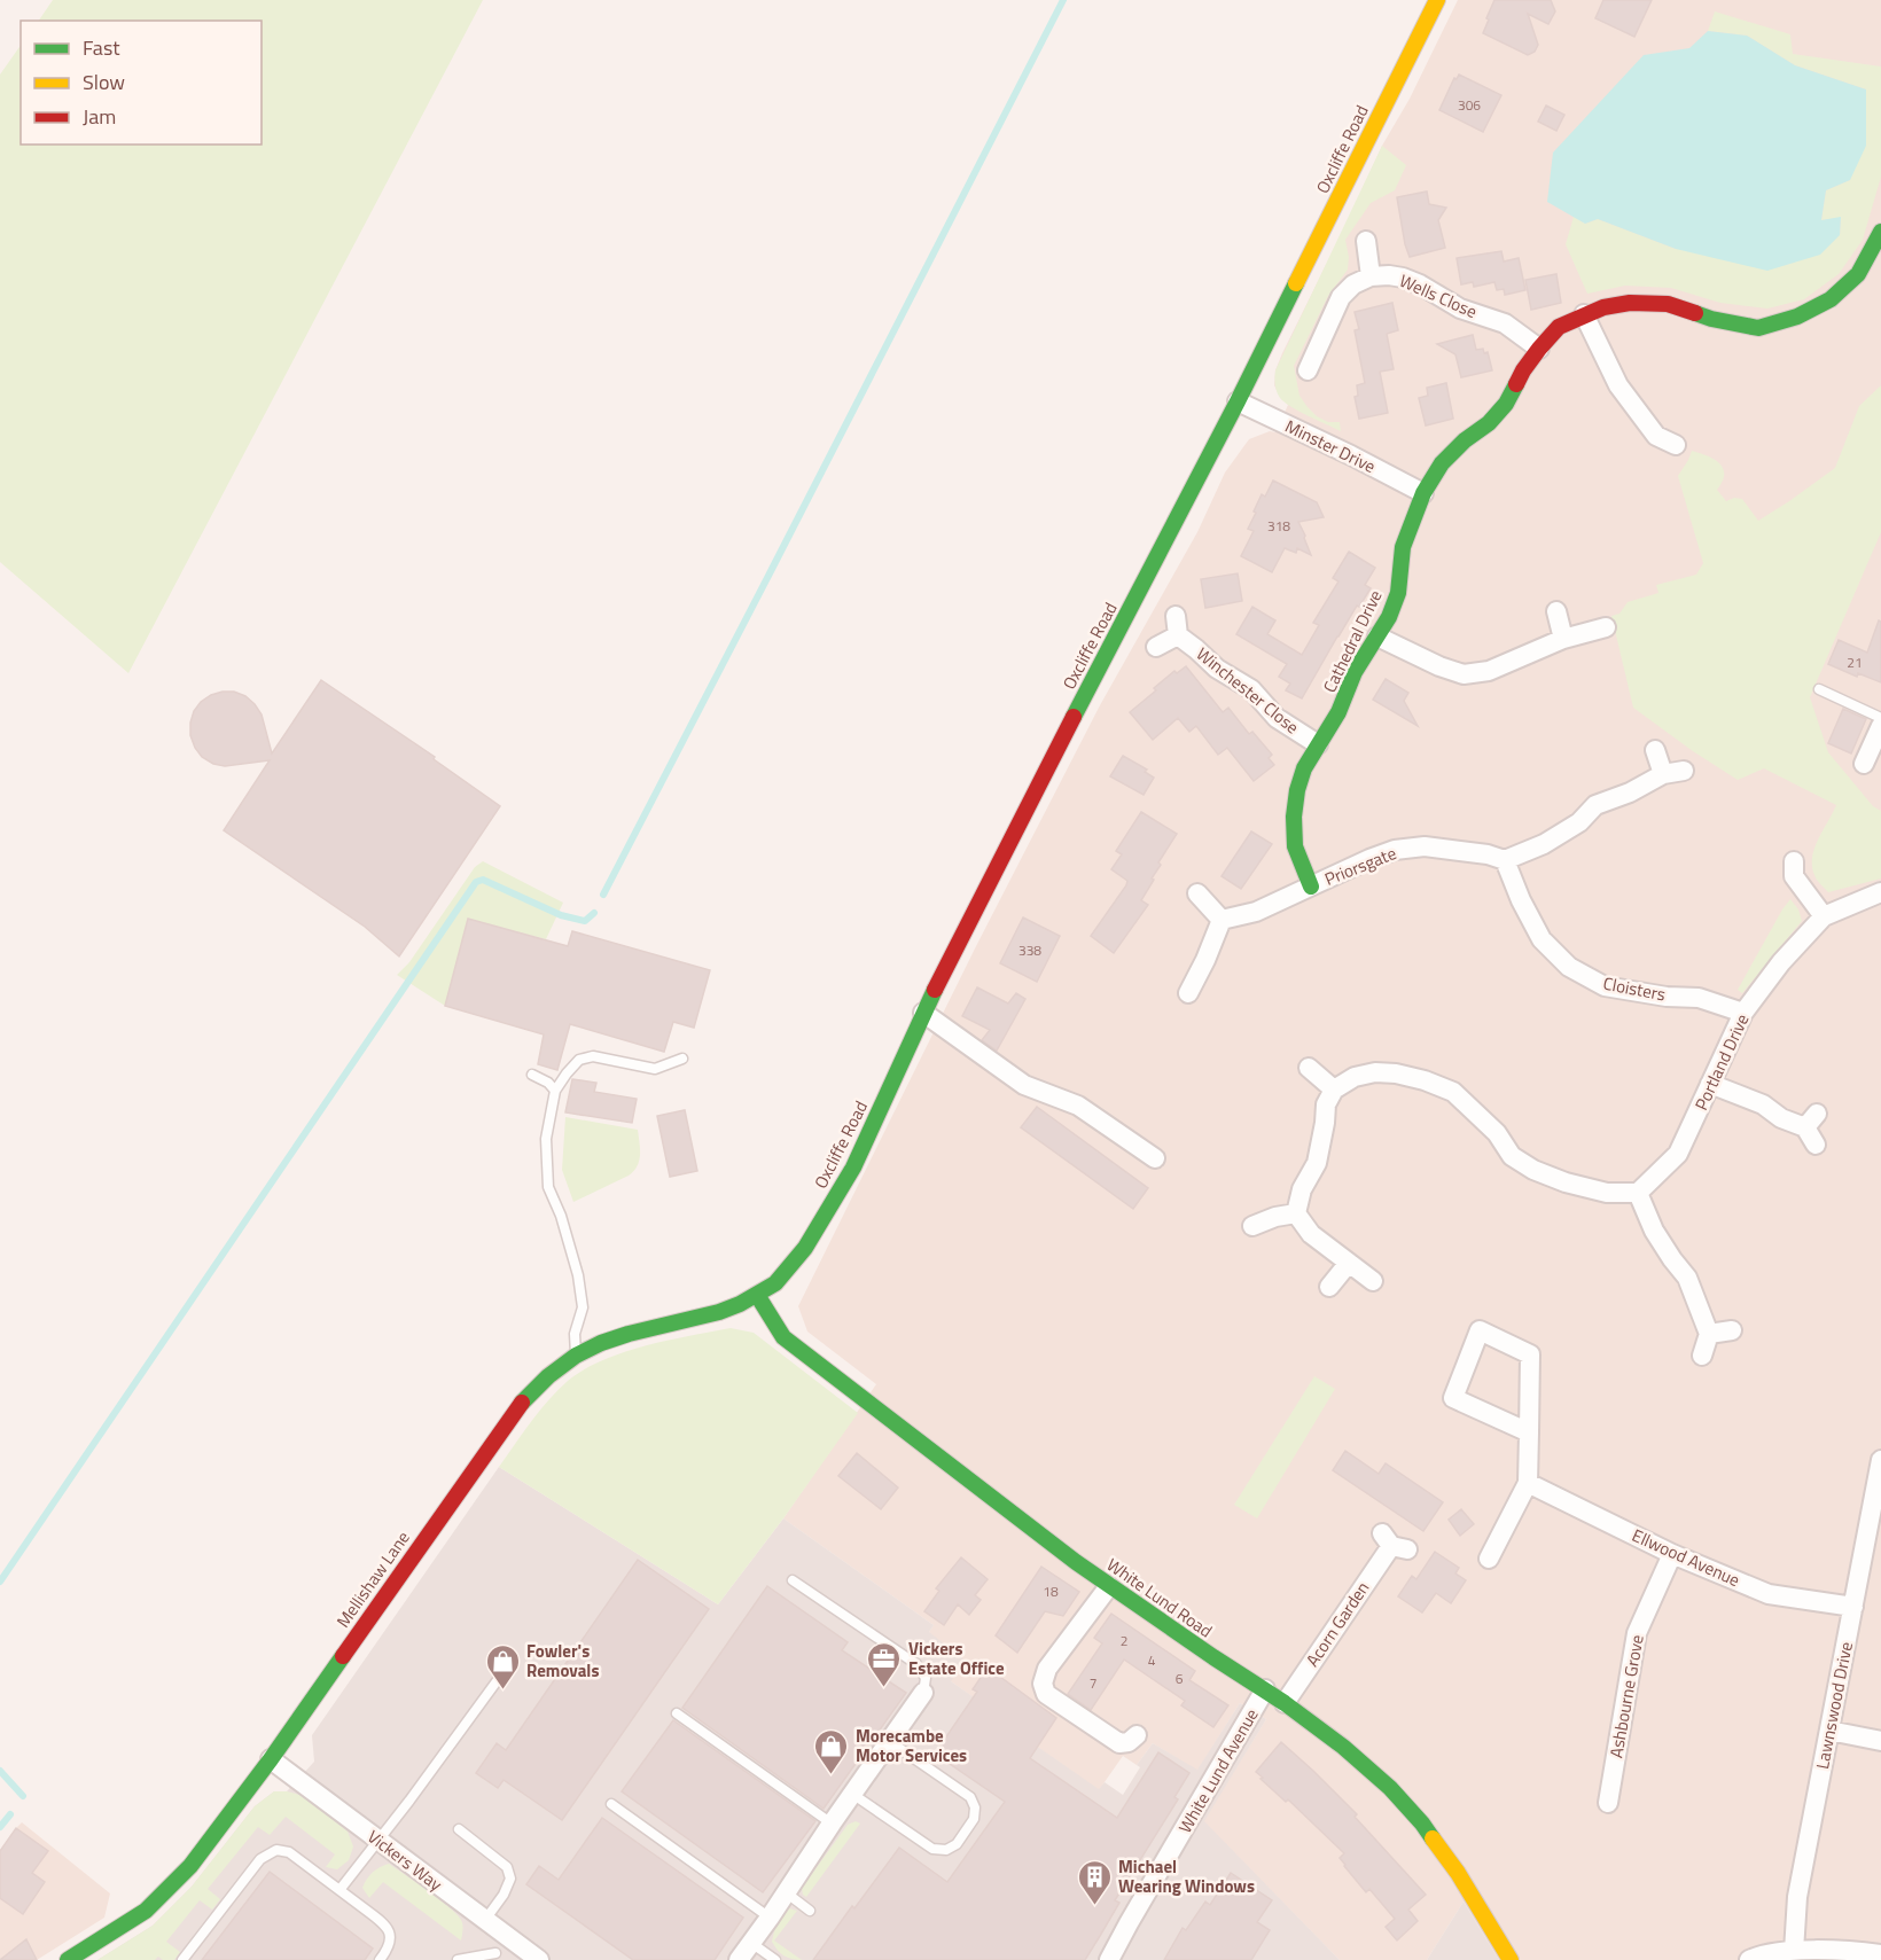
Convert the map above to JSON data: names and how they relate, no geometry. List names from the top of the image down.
{
  "streets": {
    "main road": [
      "Oxcliffe Road",
      "Cathedral Drive",
      "Mellishaw Lane",
      "White Lund Road"
    ],
    "street": [
      "Wells Close",
      "Minster Drive",
      "Winchester Close",
      "Priorsgate",
      "Cloisters",
      "Portland Drive",
      "Ellwood Avenue",
      "Acorn Garden",
      "Ashbourne Grove",
      "Lawnswood Drive",
      "White Lund Avenue",
      "Vickers Way"
    ]
  },
  "crossings": [
    ["Oxcliffe Road", "Minster Drive"],
    ["Oxcliffe Road", "Mellishaw Lane"],
    ["Oxcliffe Road", "White Lund Road"],
    ["Wells Close", "Cathedral Drive"],
    ["Minster Drive", "Cathedral Drive"],
    ["Cathedral Drive", "Winchester Close"],
    ["Cathedral Drive", "Priorsgate"],
    ["Priorsgate", "Cloisters"],
    ["Cloisters", "Portland Drive"],
    ["Ellwood Avenue", "Ashbourne Grove"],
    ["Ellwood Avenue", "Lawnswood Drive"],
    ["Mellishaw Lane", "White Lund Road"],
    ["Mellishaw Lane", "Vickers Way"],
    ["White Lund Road", "Acorn Garden"],
    ["White Lund Road", "White Lund Avenue"]
  ],
  "places": {
    "office": ["Vickers Estate Office"],
    "shop": ["Fowler's Removals", "Morecambe Motor Services"],
    "building": ["Michael Wearing Windows"]
  },
  "house_numbers": [
    "306",
    "318",
    "21",
    "338",
    "18",
    "2",
    "4",
    "6",
    "7"
  ],
  "legend": ["Fast", "Slow", "Jam"]
}
